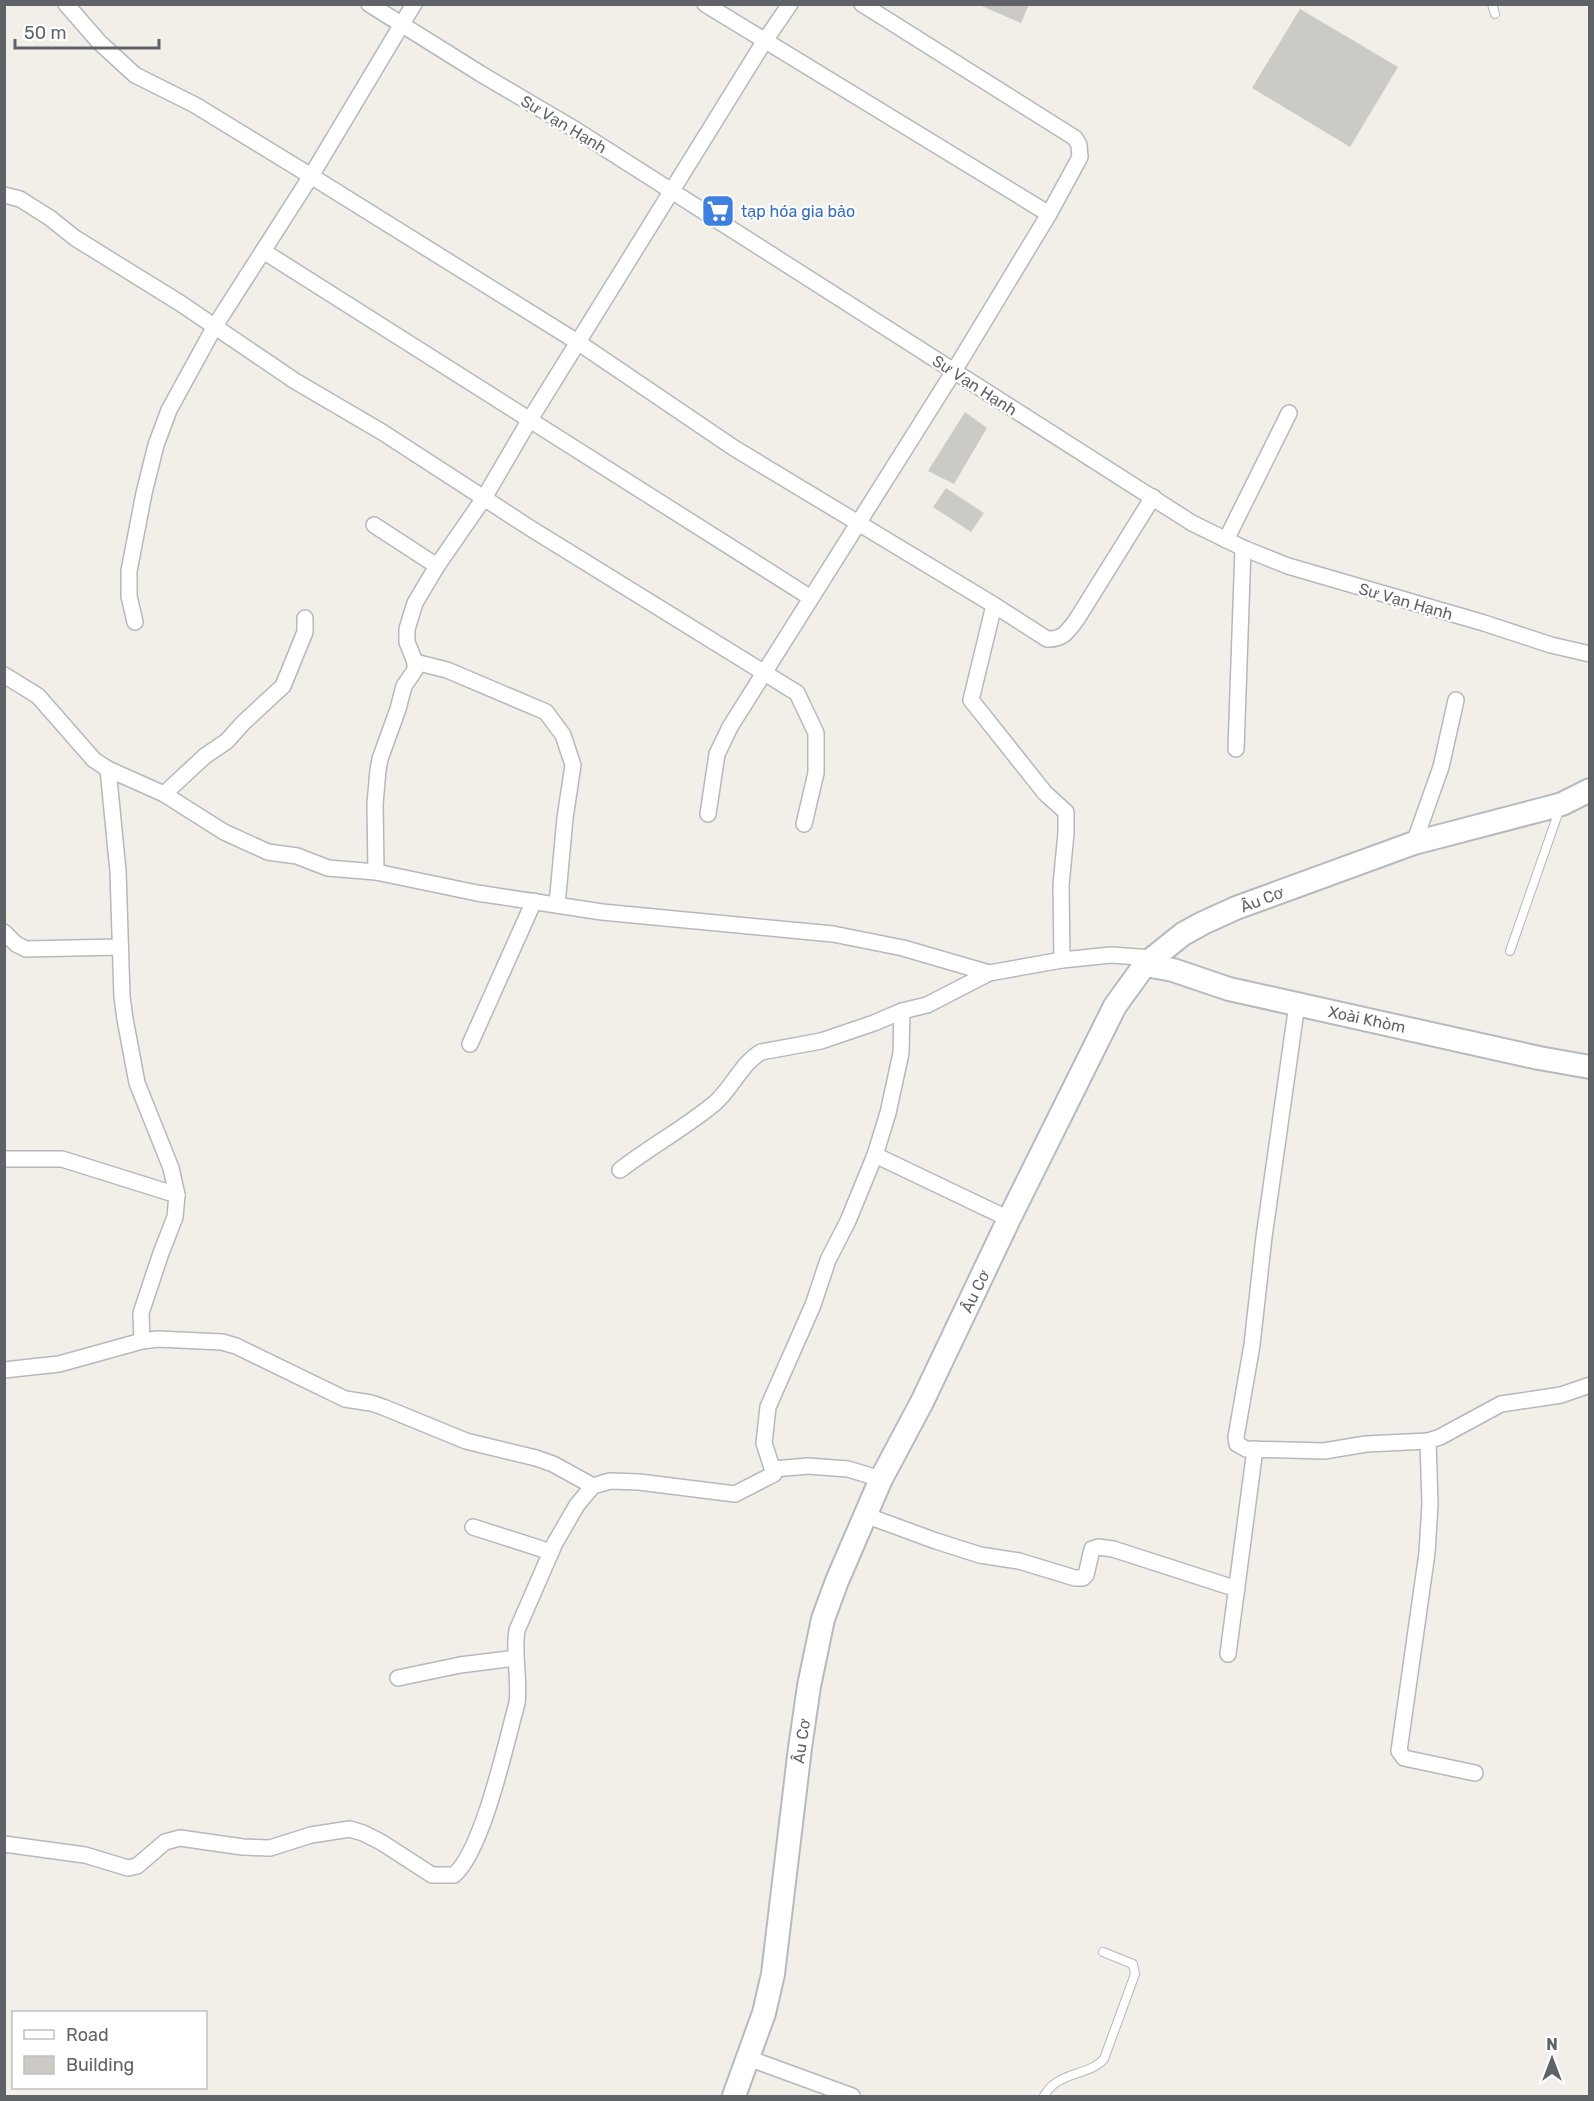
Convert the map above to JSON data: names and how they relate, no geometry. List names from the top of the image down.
{
  "streets": {
    "main road": ["Âu Cơ", "Xoài Khòm"],
    "street": ["Sư Vạn Hạnh"]
  },
  "crossings": [
    ["Âu Cơ", "Xoài Khòm"]
  ],
  "places": {
    "supermarket": ["tạp hóa gia bảo"]
  },
  "legend": ["Road", "Building"],
  "scale_bar": "50 m",
  "north": "top"
}
